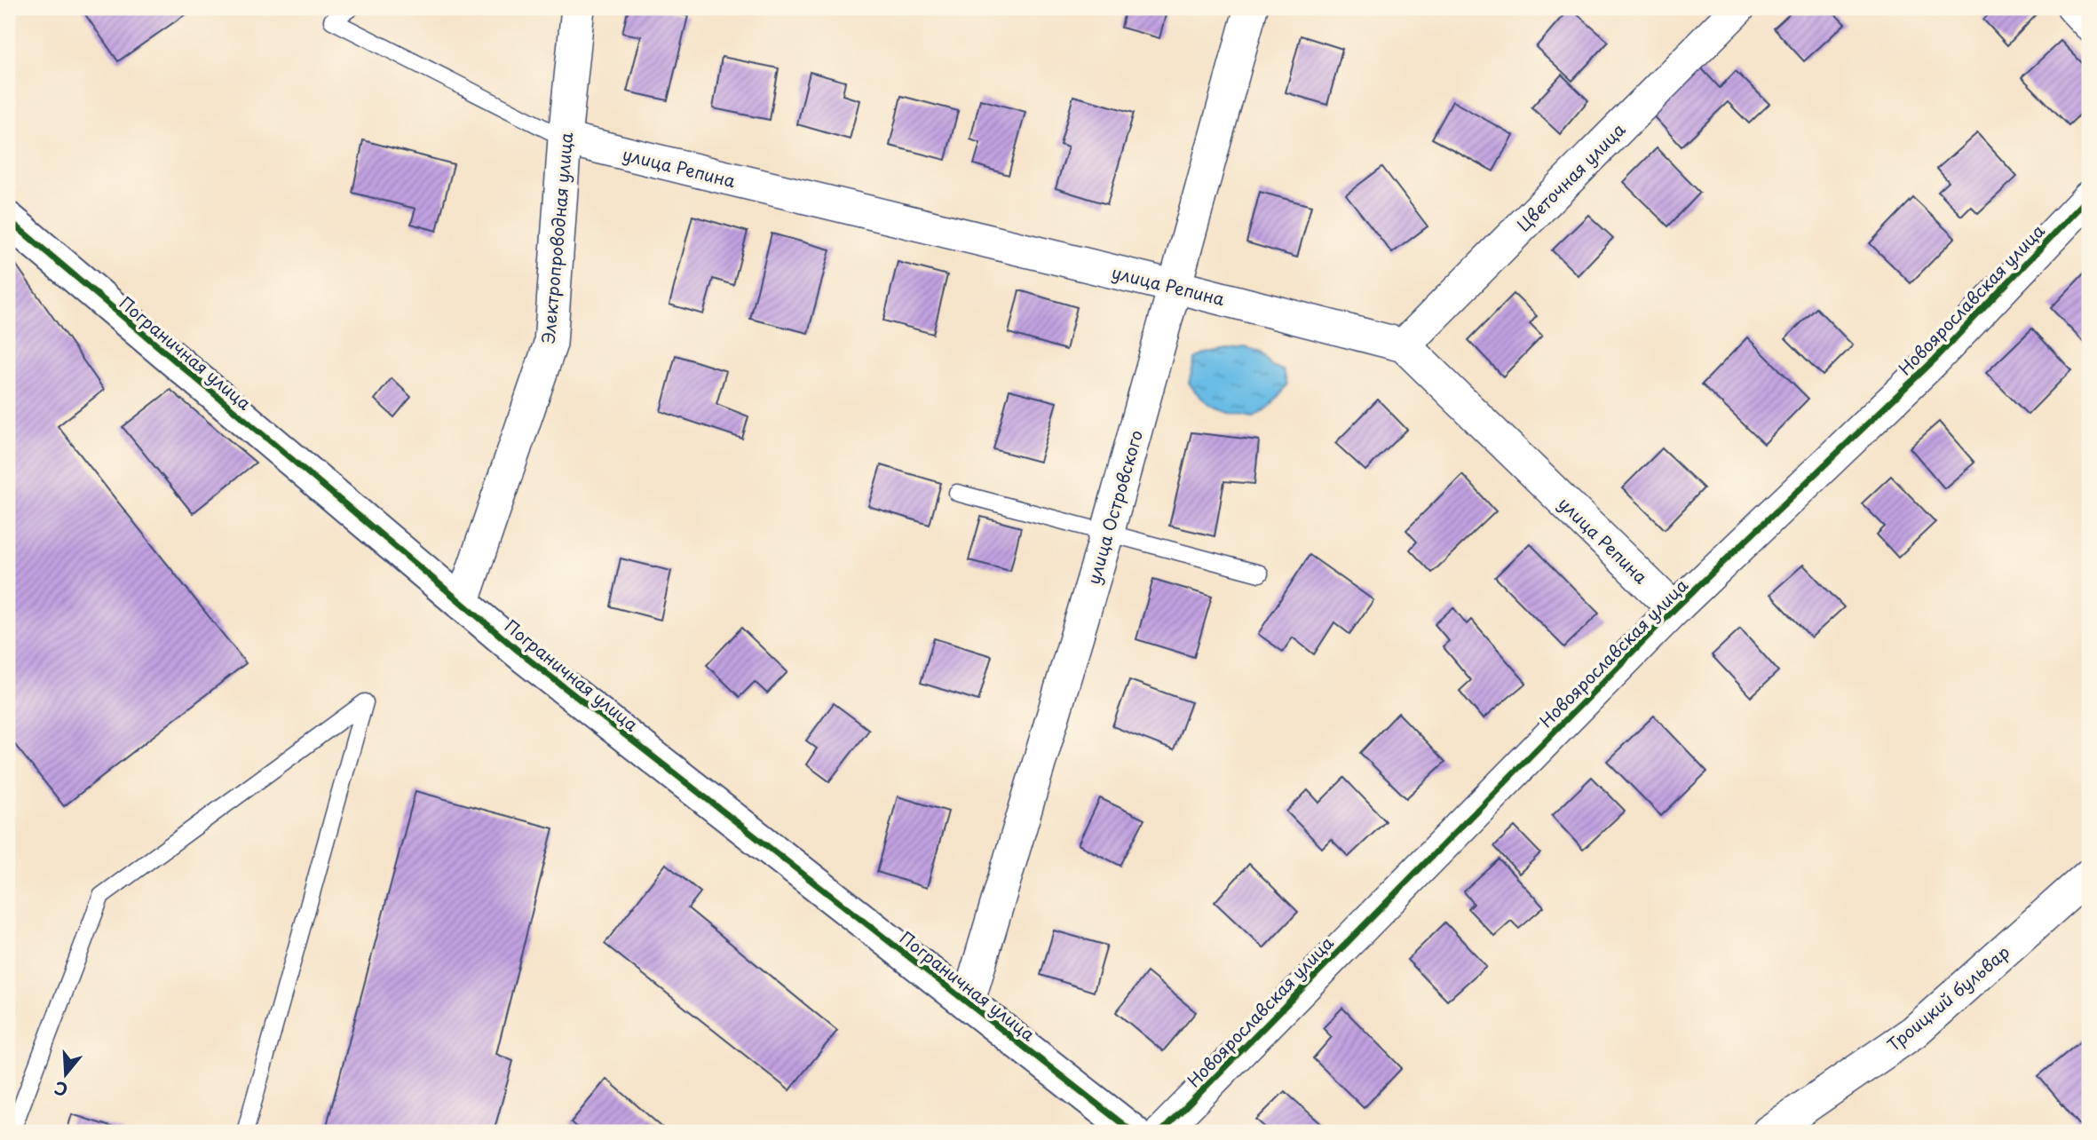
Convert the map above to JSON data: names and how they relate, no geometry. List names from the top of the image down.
{
  "streets": {
    "street": [
      "улица Репина",
      "Цветочная улица",
      "Электропроводная улица",
      "Новоярославская улица",
      "Пограничная улица",
      "улица Островского",
      "Троицкий бульвар"
    ]
  },
  "crossings": [
    ["улица Репина", "Цветочная улица"],
    ["улица Репина", "Электропроводная улица"],
    ["улица Репина", "Новоярославская улица"],
    ["улица Репина", "улица Островского"],
    ["Электропроводная улица", "Пограничная улица"],
    ["Пограничная улица", "улица Островского"]
  ],
  "north": "bottom"
}
